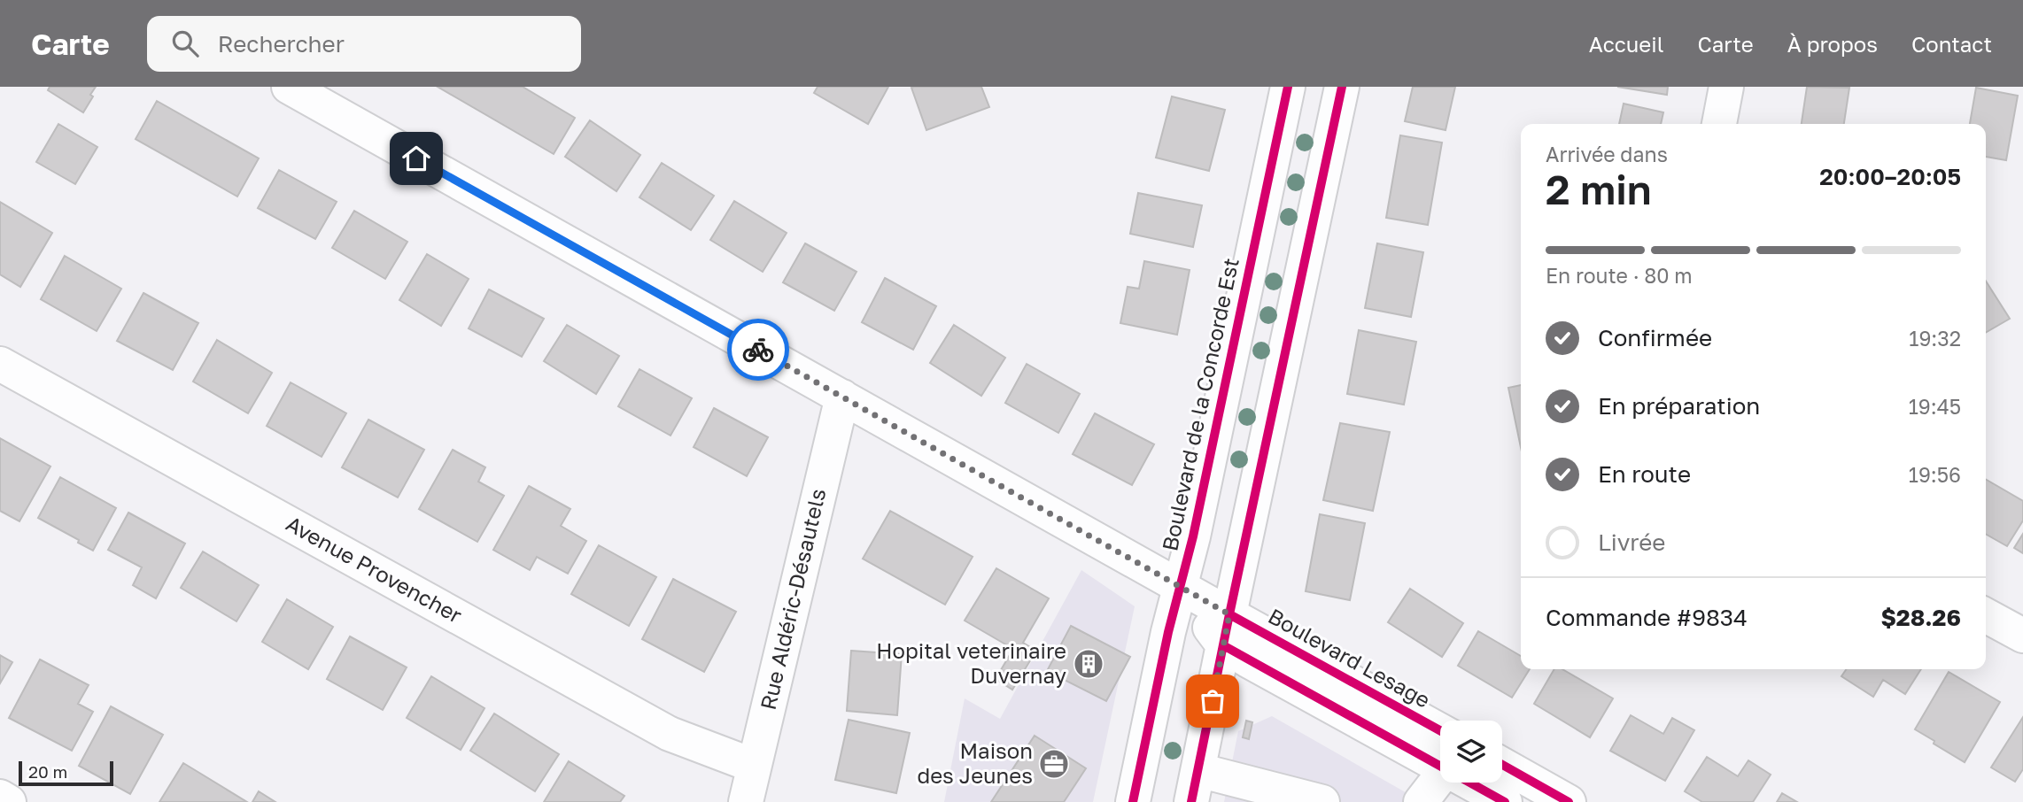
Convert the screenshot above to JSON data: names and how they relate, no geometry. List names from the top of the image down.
{
  "streets": {
    "street": [
      "Boulevard de la Concorde Est",
      "Avenue Provencher",
      "Rue Aldéric-Désautels",
      "Boulevard Lesage"
    ]
  },
  "crossings": [
    ["Boulevard de la Concorde Est", "Boulevard Lesage"],
    ["Avenue Provencher", "Rue Aldéric-Désautels"]
  ],
  "places": {
    "building": ["Hopital veterinaire Duvernay"],
    "office": ["Maison des Jeunes"]
  },
  "scale_bar": "20 m",
  "page": {
    "header": "Carte",
    "search": "Rechercher",
    "nav": [
      "Accueil",
      "Carte",
      "À propos",
      "Contact"
    ],
    "heading": ["2 min", "Arrivée dans", "20:00–20:05"],
    "panel": ["Commande #9834", "$28.26"],
    "bar": "En route · 80 m",
    "list": [
      ["Confirmée", "19:32"],
      ["En préparation", "19:45"],
      ["En route", "19:56"],
      "Livrée"
    ],
    "scale": "20 m"
  }
}
